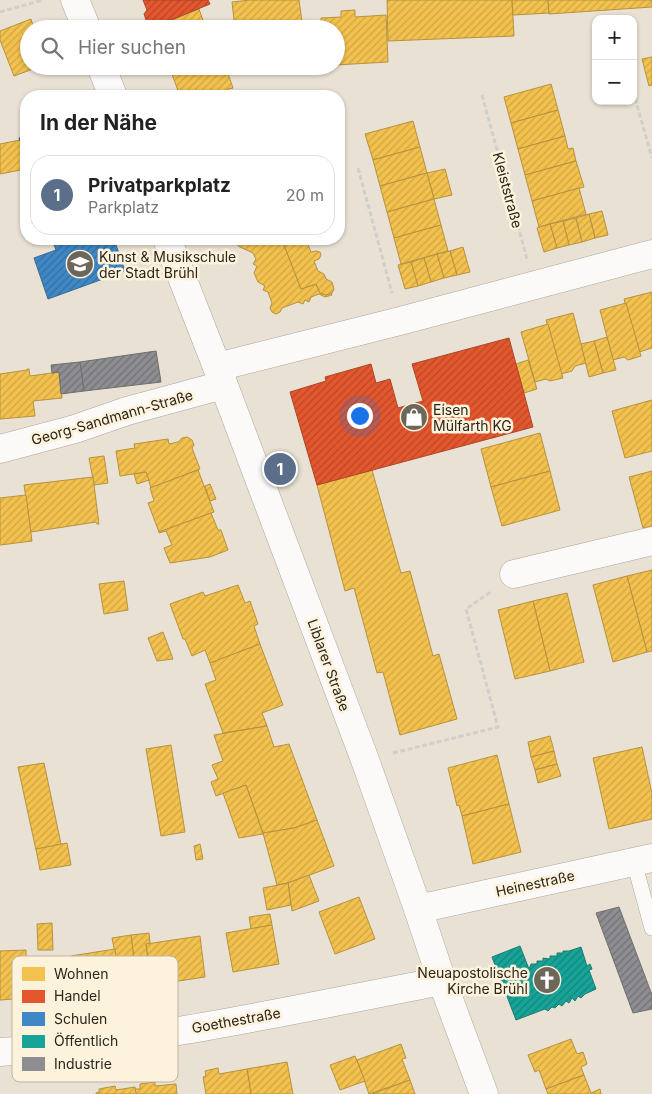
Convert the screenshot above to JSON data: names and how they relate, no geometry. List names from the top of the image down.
{
  "streets": {
    "street": [
      "Georg-Sandmann-Straße",
      "Liblarer Straße",
      "Heinestraße",
      "Goethestraße"
    ],
    "path": ["Kleiststraße"]
  },
  "crossings": [
    ["Georg-Sandmann-Straße", "Liblarer Straße"],
    ["Liblarer Straße", "Heinestraße"],
    ["Liblarer Straße", "Goethestraße"]
  ],
  "places": {
    "school or university": ["Kunst & Musikschule der Stadt Brühl"],
    "shop": ["Eisen Mülfarth KG"],
    "church": ["Neuapostolische Kirche Brühl"]
  },
  "legend": [
    "Wohnen",
    "Handel",
    "Schulen",
    "Öffentlich",
    "Industrie"
  ],
  "page": {
    "map_buttons": ["+", "−"],
    "search": "Hier suchen",
    "heading": "In der Nähe",
    "list": [
      {
        "mark": "1",
        "name": "Privatparkplatz",
        "note": "Parkplatz",
        "value": "20 m"
      }
    ],
    "pins": "1"
  }
}
